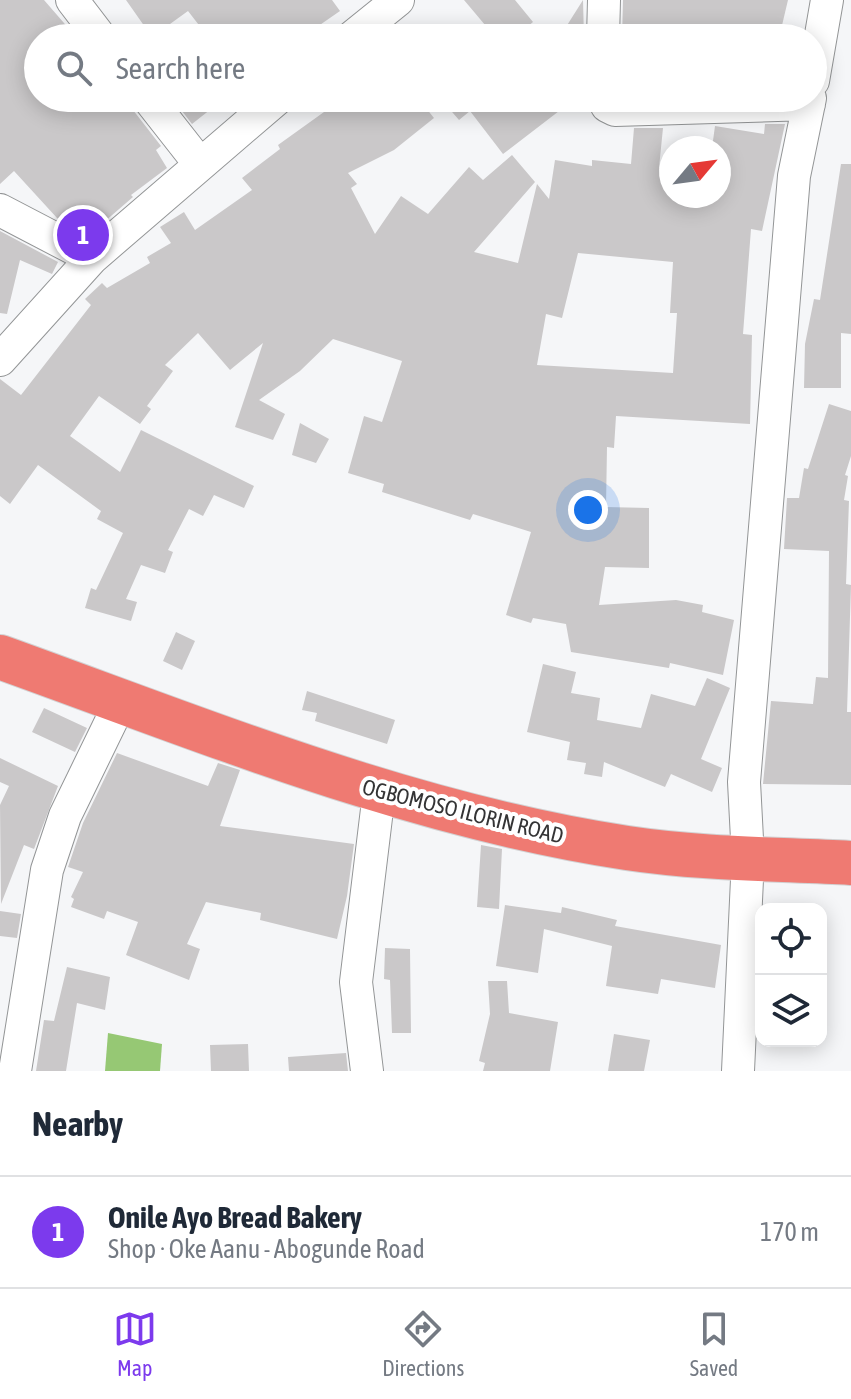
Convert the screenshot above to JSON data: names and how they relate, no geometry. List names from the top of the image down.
{
  "streets": {
    "highway": ["OGBOMOSO ILORIN ROAD"]
  },
  "north": "top right",
  "page": {
    "search": "Search here",
    "pins": "1",
    "heading": "Nearby",
    "list": [
      {
        "mark": "1",
        "name": "Onile Ayo Bread Bakery",
        "note": "Shop · Oke Aanu - Abogunde Road",
        "value": "170 m"
      }
    ],
    "nav": ["Map", "Directions", "Saved"]
  }
}
